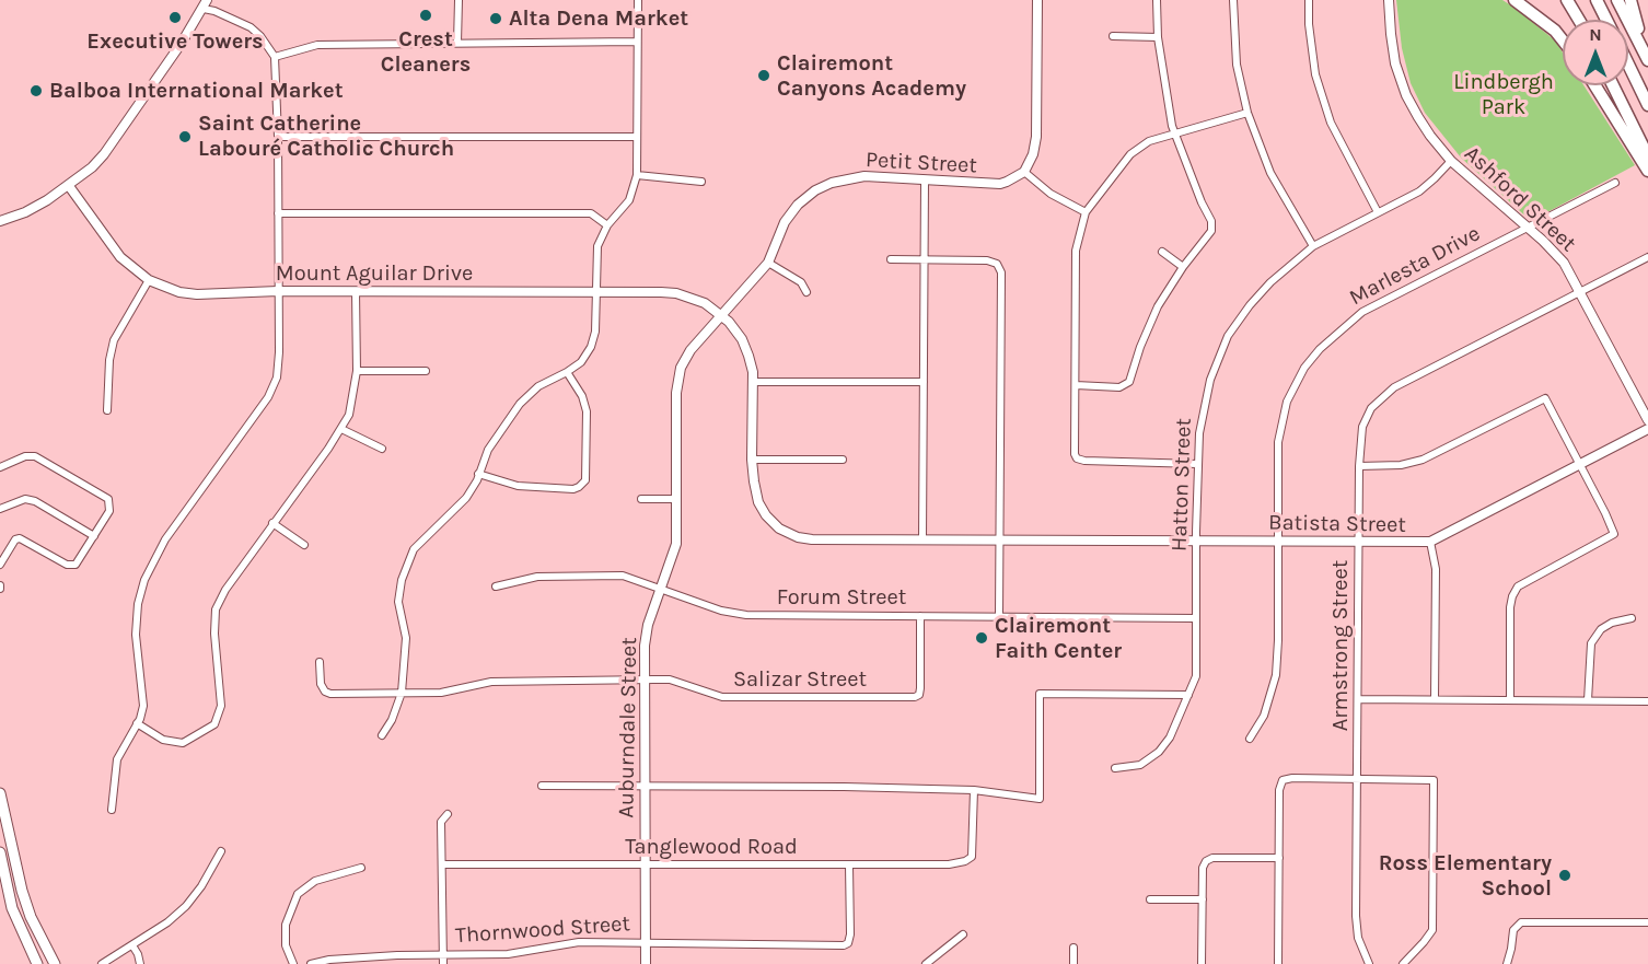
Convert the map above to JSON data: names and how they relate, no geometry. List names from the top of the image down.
{
  "streets": {
    "street": [
      "Petit Street",
      "Ashford Street",
      "Marlesta Drive",
      "Mount Aguilar Drive",
      "Hatton Street",
      "Batista Street",
      "Forum Street",
      "Armstrong Street",
      "Salizar Street",
      "Auburndale Street",
      "Tanglewood Road",
      "Thornwood Street"
    ]
  },
  "crossings": [
    ["Petit Street", "Mount Aguilar Drive"],
    ["Petit Street", "Batista Street"],
    ["Petit Street", "Auburndale Street"],
    ["Ashford Street", "Marlesta Drive"],
    ["Ashford Street", "Hatton Street"],
    ["Ashford Street", "Armstrong Street"],
    ["Marlesta Drive", "Batista Street"],
    ["Mount Aguilar Drive", "Batista Street"],
    ["Mount Aguilar Drive", "Auburndale Street"],
    ["Hatton Street", "Batista Street"],
    ["Hatton Street", "Forum Street"],
    ["Batista Street", "Armstrong Street"],
    ["Batista Street", "Auburndale Street"],
    ["Forum Street", "Salizar Street"],
    ["Forum Street", "Auburndale Street"],
    ["Salizar Street", "Auburndale Street"],
    ["Auburndale Street", "Tanglewood Road"],
    ["Auburndale Street", "Thornwood Street"],
    ["Tanglewood Road", "Thornwood Street"]
  ],
  "parks": ["Lindbergh Park"],
  "places": [
    "Crest Cleaners",
    "Executive Towers",
    "Alta Dena Market",
    "Clairemont Canyons Academy",
    "Balboa International Market",
    "Saint Catherine Labouré Catholic Church",
    "Clairemont Faith Center",
    "Ross Elementary School"
  ],
  "north": "top"
}
